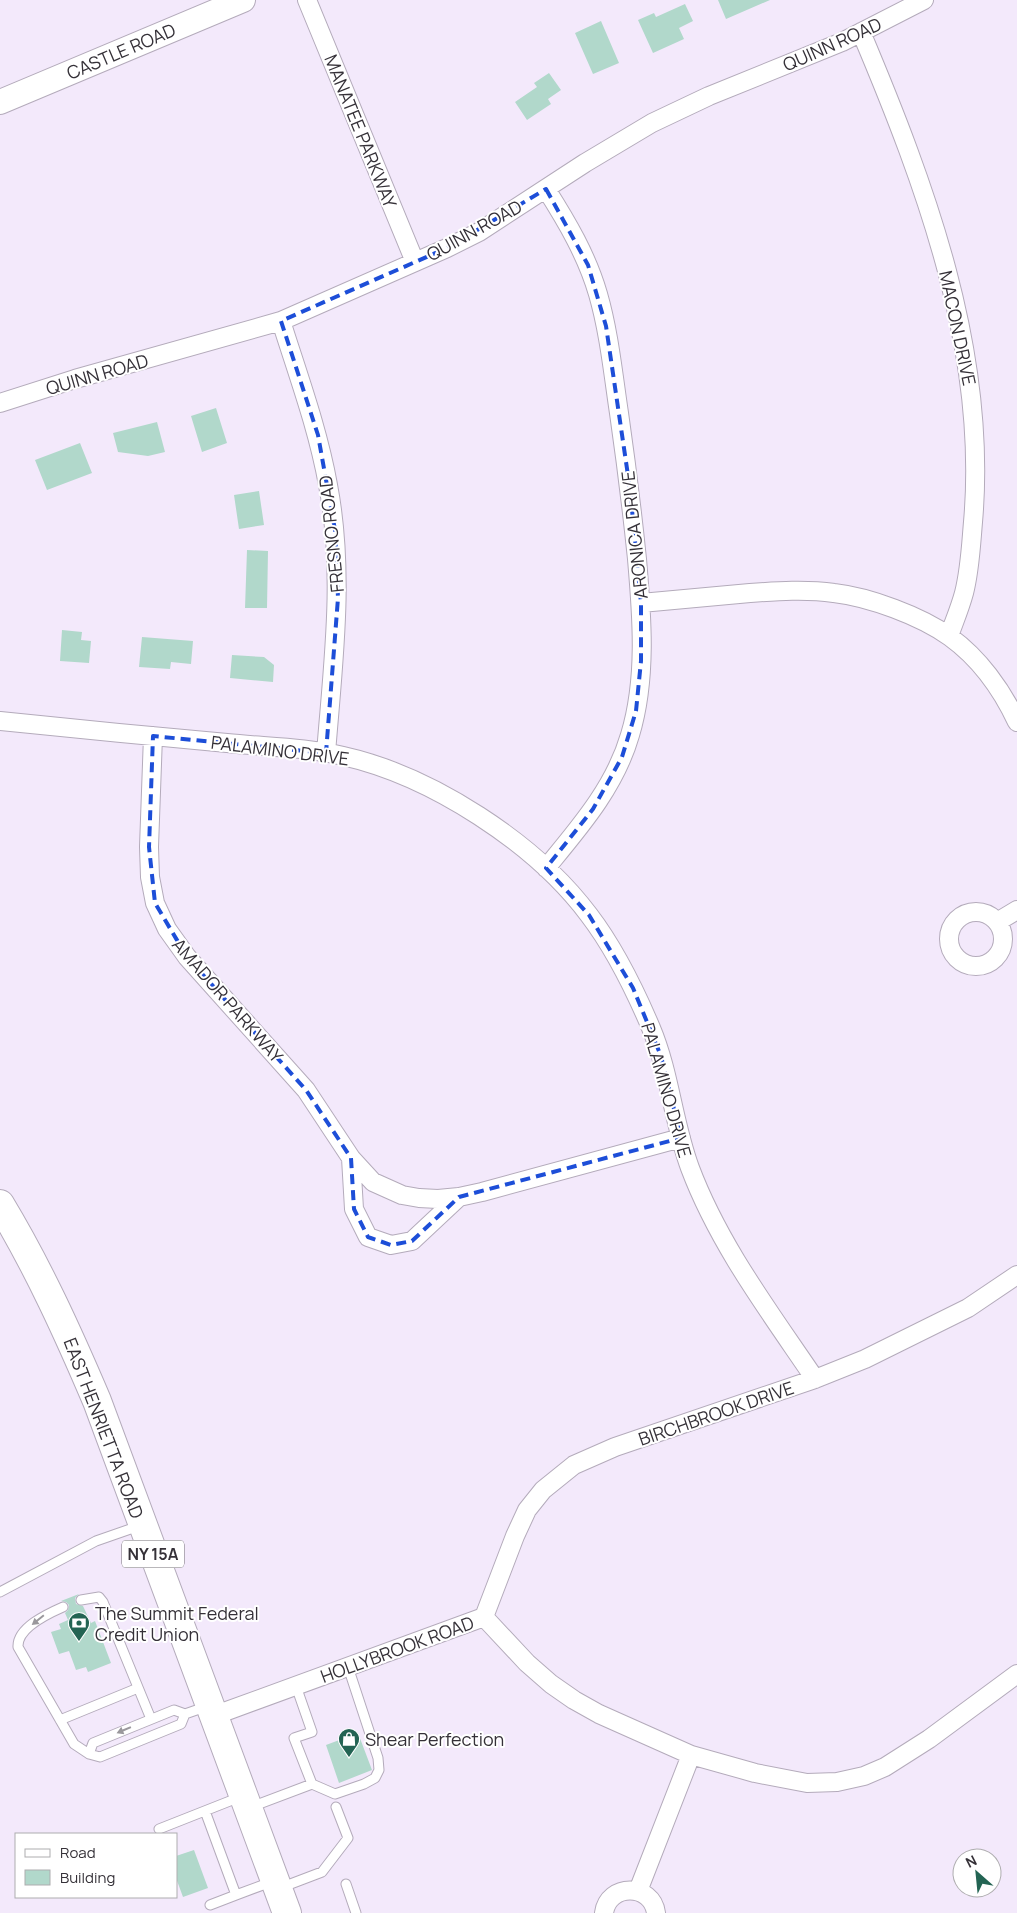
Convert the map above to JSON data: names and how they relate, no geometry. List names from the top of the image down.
{
  "streets": {
    "main road": ["EAST HENRIETTA ROAD", "NY 15A"],
    "street": [
      "QUINN ROAD",
      "CASTLE ROAD",
      "MANATEE PARKWAY",
      "MACON DRIVE",
      "FRESNO ROAD",
      "ARONICA DRIVE",
      "PALAMINO DRIVE",
      "AMADOR PARKWAY",
      "BIRCHBROOK DRIVE",
      "HOLLYBROOK ROAD"
    ]
  },
  "crossings": [
    ["QUINN ROAD", "MANATEE PARKWAY"],
    ["QUINN ROAD", "MACON DRIVE"],
    ["QUINN ROAD", "FRESNO ROAD"],
    ["QUINN ROAD", "ARONICA DRIVE"],
    ["FRESNO ROAD", "PALAMINO DRIVE"],
    ["ARONICA DRIVE", "PALAMINO DRIVE"],
    ["PALAMINO DRIVE", "AMADOR PARKWAY"],
    ["PALAMINO DRIVE", "BIRCHBROOK DRIVE"],
    ["BIRCHBROOK DRIVE", "HOLLYBROOK ROAD"],
    ["EAST HENRIETTA ROAD", "HOLLYBROOK ROAD"]
  ],
  "places": {
    "bank": ["The Summit Federal Credit Union"],
    "shop": ["Shear Perfection"]
  },
  "legend": ["Road", "Building"],
  "north": "top left"
}
